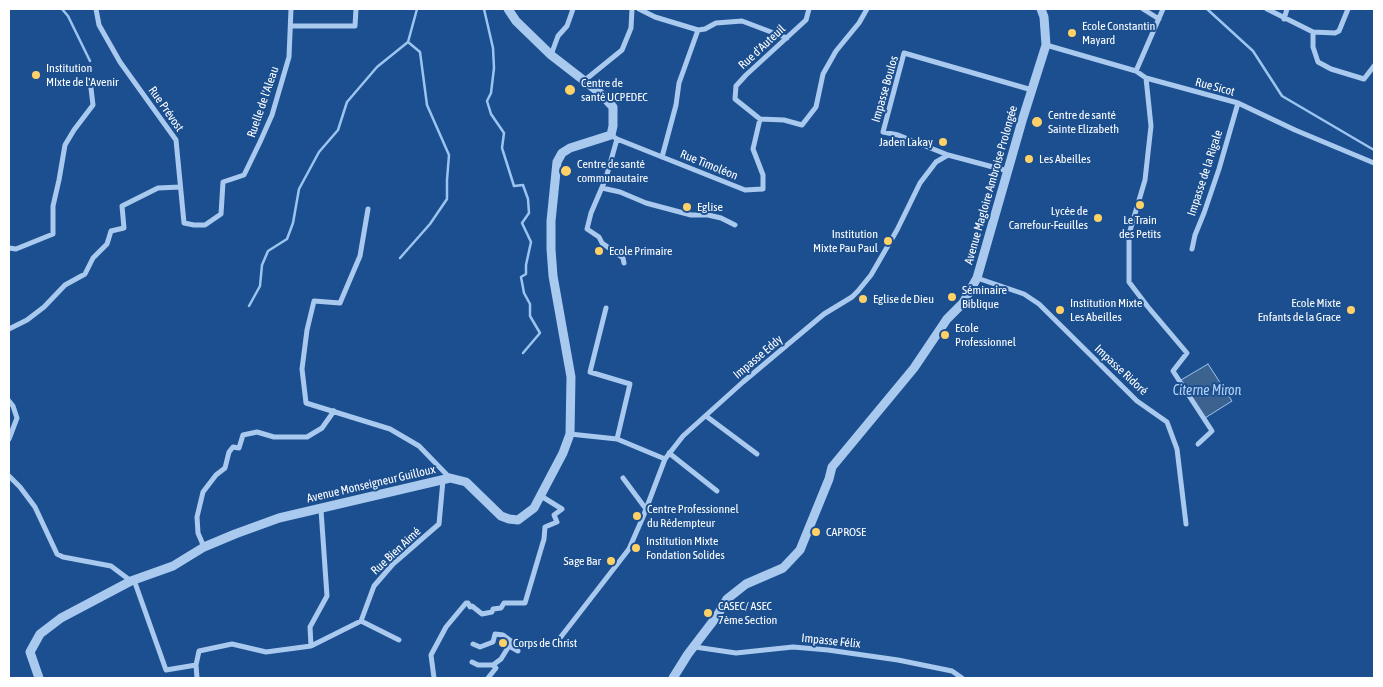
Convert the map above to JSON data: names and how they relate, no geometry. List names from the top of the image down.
{
  "streets": {
    "street": [
      "Rue d'Auteuil",
      "Rue Sicot",
      "Impasse Boulos",
      "Ruelle de l'Aleau",
      "Rue Prévost",
      "Rue Timoléon",
      "Impasse de la Rigale",
      "Avenue Magloire Ambroise Prolongée",
      "Impasse Eddy",
      "Impasse Ridoré",
      "Avenue Monseigneur Guilloux",
      "Rue Bien Aimé",
      "Impasse Félix"
    ]
  },
  "crossings": [
    ["Rue d'Auteuil", "Rue Timoléon"],
    ["Rue Sicot", "Impasse de la Rigale"],
    ["Rue Sicot", "Avenue Magloire Ambroise Prolongée"],
    ["Impasse Boulos", "Avenue Magloire Ambroise Prolongée"],
    ["Impasse Boulos", "Impasse Eddy"],
    ["Ruelle de l'Aleau", "Rue Prévost"],
    ["Rue Timoléon", "Avenue Monseigneur Guilloux"],
    ["Avenue Magloire Ambroise Prolongée", "Impasse Ridoré"],
    ["Avenue Magloire Ambroise Prolongée", "Impasse Félix"],
    ["Avenue Monseigneur Guilloux", "Rue Bien Aimé"]
  ],
  "water": ["Citerne Miron"],
  "places": [
    "Ecole Constantin Mayard",
    "Institution MIxte de l'Avenir",
    "Centre de santé UCPEDEC",
    "Centre de santé Sainte Elizabeth",
    "Jaden Lakay",
    "Les Abeilles",
    "Centre de santé communautaire",
    "Le Train des Petits",
    "Eglise",
    "Lycée de Carrefour-Feuilles",
    "Institution Mixte Pau Paul",
    "Ecole Primaire",
    "Séminaire Biblique",
    "Eglise de Dieu",
    "Institution Mixte Les Abeilles",
    "Ecole Mixte Enfants de la Grace",
    "Ecole Professionnel",
    "Centre Professionnel du Rédempteur",
    "CAPROSE",
    "Institution Mixte Fondation Solides",
    "Sage Bar",
    "CASEC/ ASEC 7ème Section",
    "Corps de Christ"
  ]
}
